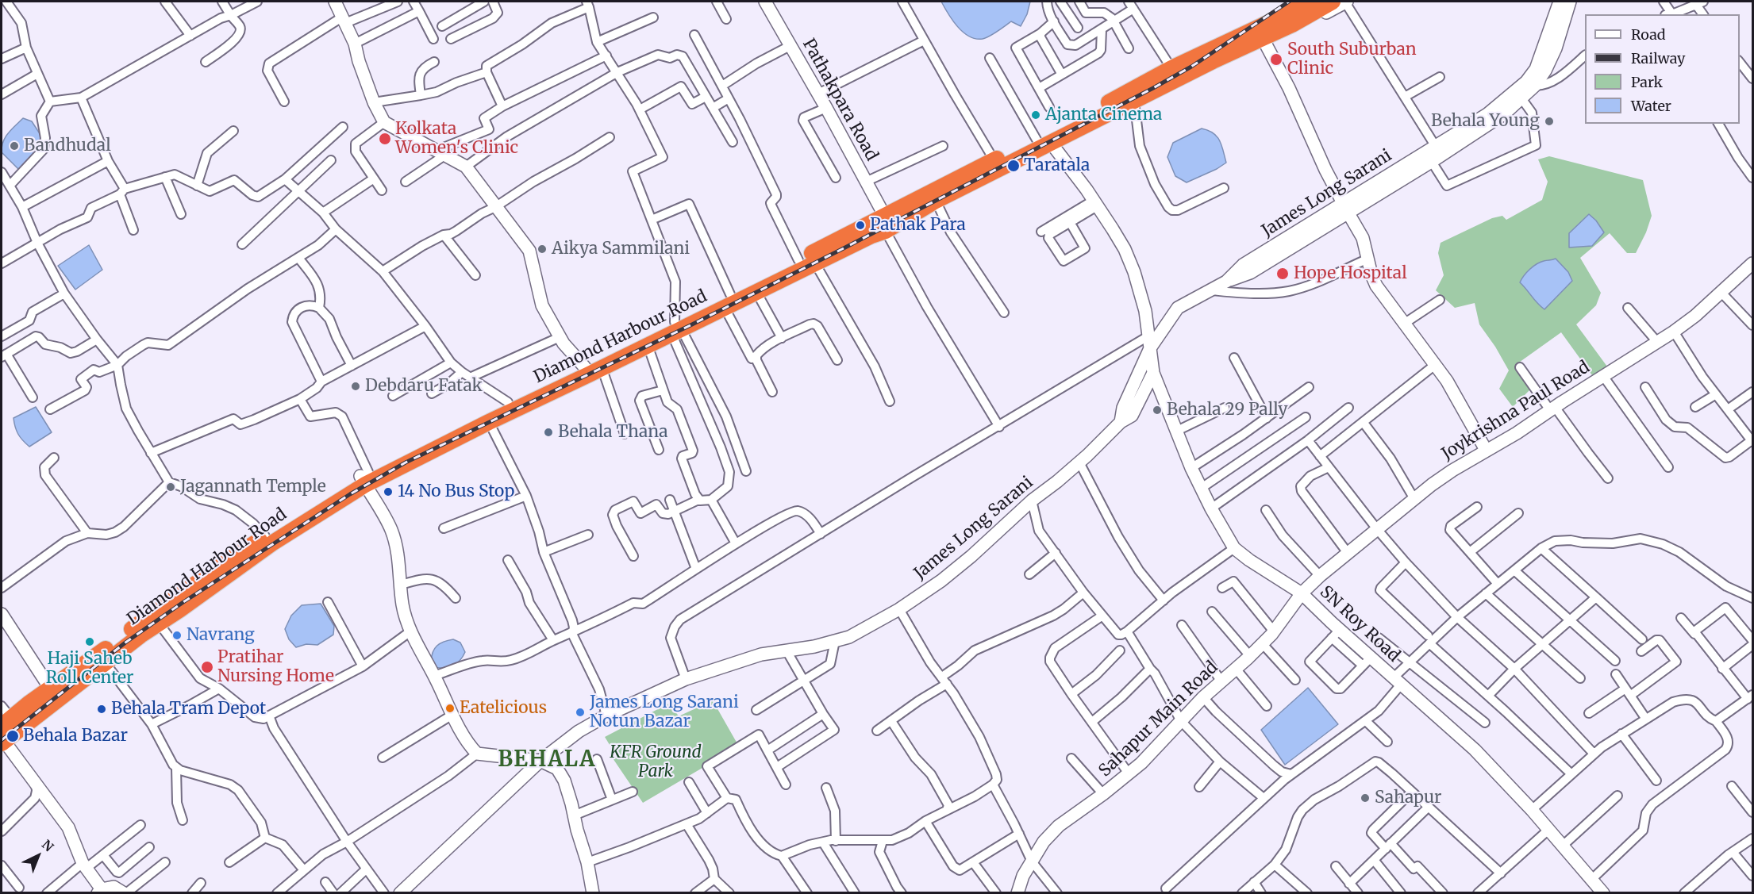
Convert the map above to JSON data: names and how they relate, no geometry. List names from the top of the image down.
{
  "streets": {
    "highway": ["Diamond Harbour Road"],
    "street": [
      "Pathakpara Road",
      "James Long Sarani",
      "Joykrishna Paul Road",
      "SN Roy Road",
      "Sahapur Main Road"
    ]
  },
  "crossings": [
    ["Pathakpara Road", "Diamond Harbour Road"],
    ["James Long Sarani", "SN Roy Road"],
    ["Diamond Harbour Road", "SN Roy Road"],
    ["Joykrishna Paul Road", "SN Roy Road"],
    ["Joykrishna Paul Road", "Sahapur Main Road"],
    ["SN Roy Road", "Sahapur Main Road"]
  ],
  "districts": ["BEHALA"],
  "parks": ["KFR Ground Park"],
  "places": [
    "South Suburban Clinic",
    "Ajanta Cinema",
    "Behala Young",
    "Kolkata Women's Clinic",
    "Bandhudal",
    "Taratala",
    "Pathak Para",
    "Aikya Sammilani",
    "Hope Hospital",
    "Debdaru Fatak",
    "Behala 29 Pally",
    "Behala Thana",
    "Jagannath Temple",
    "14 No Bus Stop",
    "Navrang",
    "Haji Saheb Roll Center",
    "Pratihar Nursing Home",
    "Eatelicious",
    "Behala Tram Depot",
    "James Long Sarani Notun Bazar",
    "Behala Bazar",
    "Sahapur"
  ],
  "legend": [
    "Road",
    "Railway",
    "Park",
    "Water"
  ],
  "north": "top right"
}
